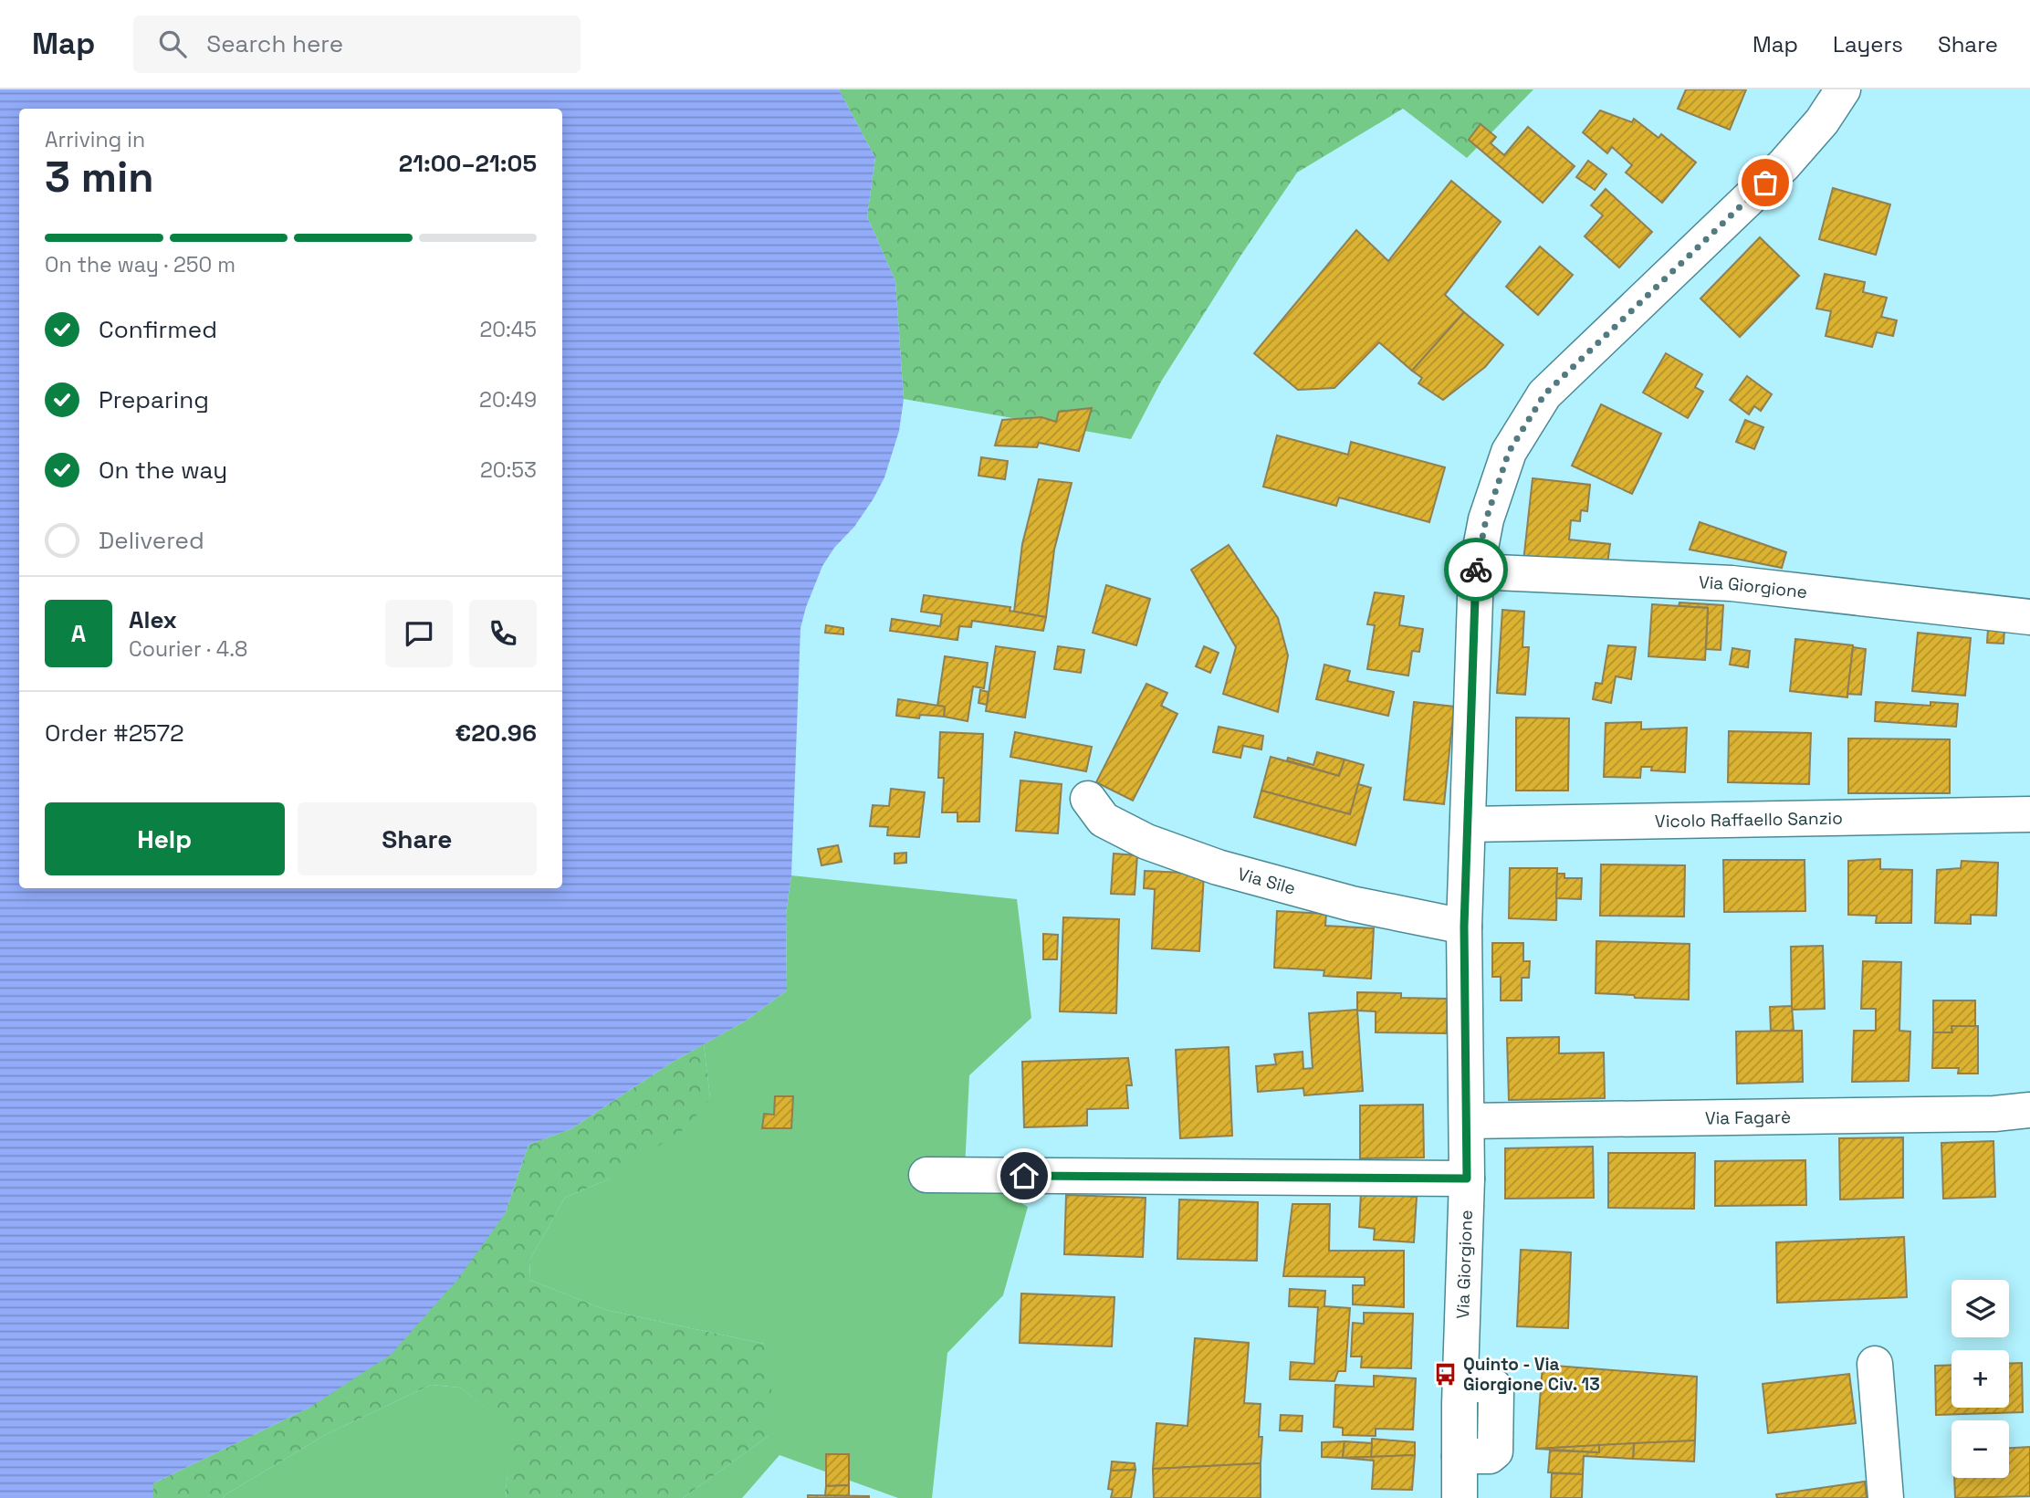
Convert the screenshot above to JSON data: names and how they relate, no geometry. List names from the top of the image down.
{
  "streets": {
    "street": [
      "Via Giorgione",
      "Vicolo Raffaello Sanzio",
      "Via Sile",
      "Via Fagarè"
    ]
  },
  "crossings": [
    ["Via Giorgione", "Vicolo Raffaello Sanzio"],
    ["Via Giorgione", "Via Sile"],
    ["Via Giorgione", "Via Fagarè"]
  ],
  "places": {
    "bus stop": ["Quinto - Via Giorgione Civ. 13"]
  },
  "page": {
    "header": "Map",
    "search": "Search here",
    "nav": ["Map", "Layers", "Share"],
    "heading": ["3 min", "Arriving in", "21:00–21:05"],
    "panel": [
      "Alex",
      "Courier · 4.8",
      "Order #2572",
      "€20.96"
    ],
    "bar": "On the way · 250 m",
    "list": [
      ["Confirmed", "20:45"],
      ["Preparing", "20:49"],
      ["On the way", "20:53"],
      "Delivered"
    ],
    "round": "A",
    "buttons": ["Help", "Share"],
    "map_buttons": ["+", "−"]
  }
}
